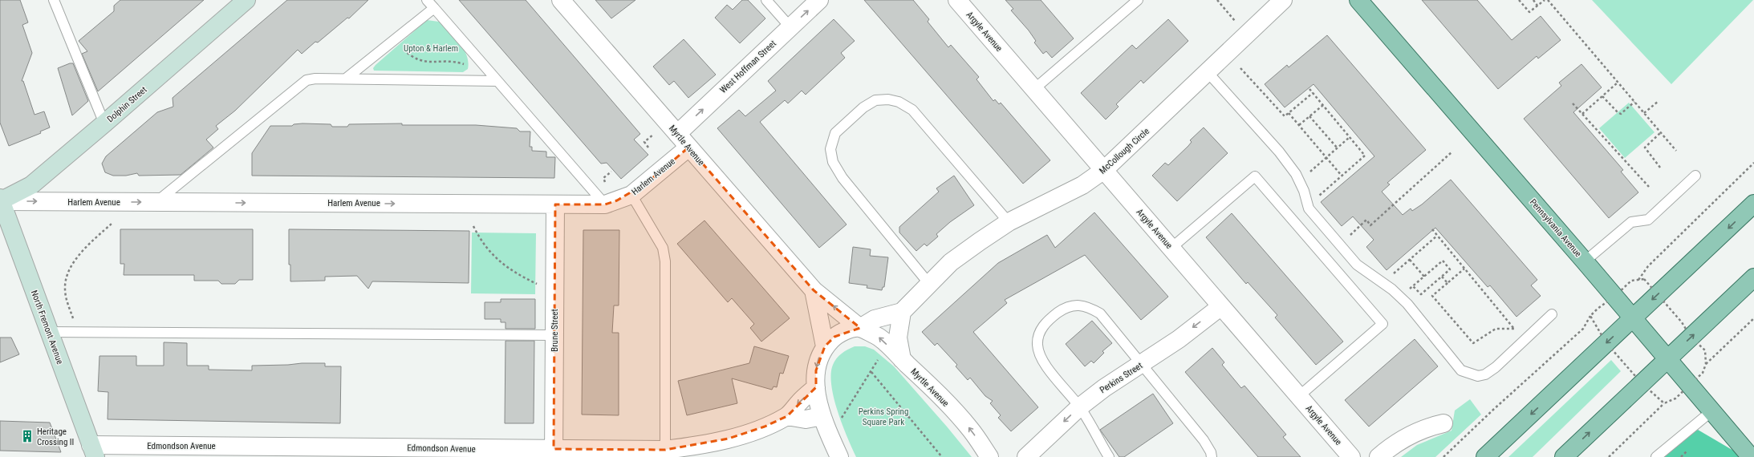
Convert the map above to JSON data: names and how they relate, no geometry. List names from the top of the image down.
{
  "streets": {
    "main road": ["Dolphin Street", "Pennsylvania Avenue", "North Fremont Avenue"],
    "street": [
      "Argyle Avenue",
      "West Hoffman Street",
      "Myrtle Avenue",
      "McCollough Circle",
      "Harlem Avenue",
      "Brune Street",
      "Perkins Street",
      "Edmondson Avenue"
    ]
  },
  "crossings": [
    ["Argyle Avenue", "McCollough Circle"],
    ["Argyle Avenue", "Perkins Street"],
    ["West Hoffman Street", "Myrtle Avenue"],
    ["Dolphin Street", "Harlem Avenue"],
    ["Dolphin Street", "North Fremont Avenue"],
    ["Myrtle Avenue", "Harlem Avenue"],
    ["Harlem Avenue", "North Fremont Avenue"],
    ["Harlem Avenue", "Brune Street"],
    ["North Fremont Avenue", "Edmondson Avenue"],
    ["Brune Street", "Edmondson Avenue"]
  ],
  "one_way": [
    "West Hoffman Street",
    "Myrtle Avenue",
    "Harlem Avenue",
    "Perkins Street"
  ],
  "parks": ["Upton & Harlem", "Perkins Spring Square Park"],
  "places": {
    "building": ["Heritage Crossing II"]
  }
}
